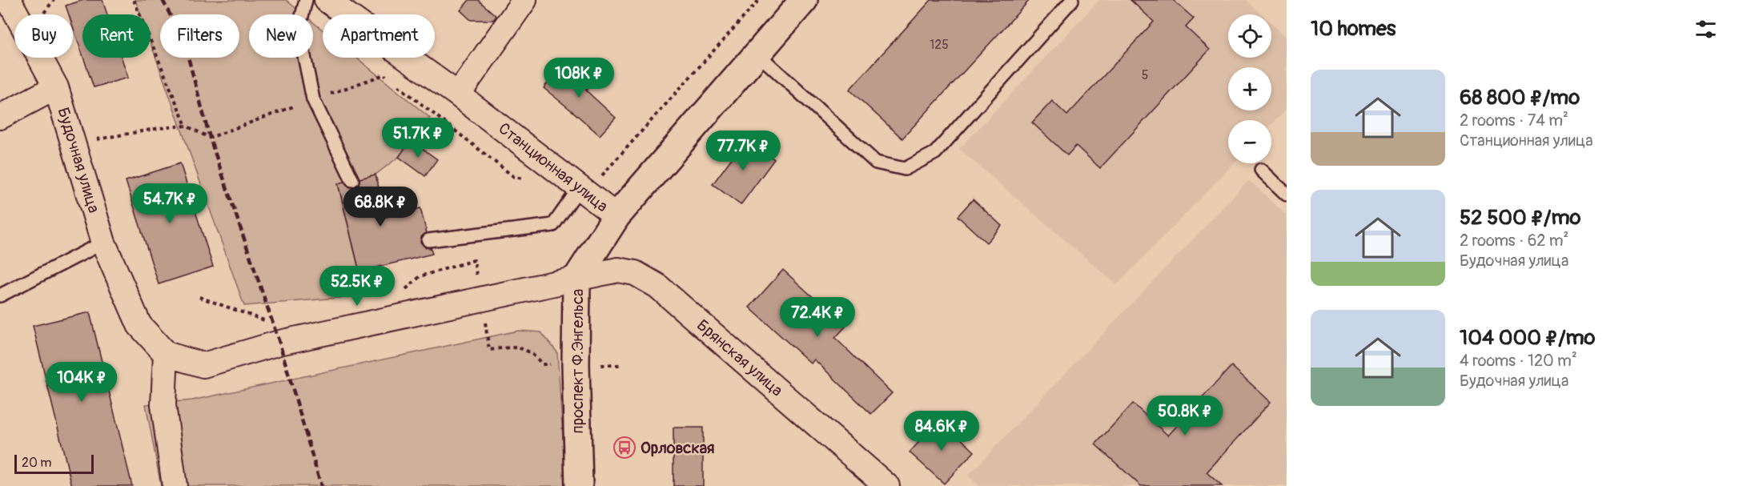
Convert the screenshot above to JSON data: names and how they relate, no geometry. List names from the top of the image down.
{
  "streets": {
    "street": [
      "Будочная улица",
      "Станционная улица",
      "Брянская улица",
      "проспект Ф.Энгельса"
    ]
  },
  "crossings": [
    ["Будочная улица", "Брянская улица"],
    ["Станционная улица", "проспект Ф.Энгельса"],
    ["Брянская улица", "проспект Ф.Энгельса"]
  ],
  "places": {
    "bus stop": ["Орловская"]
  },
  "house_numbers": ["125", "5"],
  "scale_bar": "20 m",
  "page": {
    "heading": "10 homes",
    "map_buttons": ["+", "−"],
    "chip": [
      "Buy",
      "Rent",
      "Filters",
      "New",
      "Apartment"
    ],
    "price": [
      "108K ₽",
      "51.7K ₽",
      "77.7K ₽",
      "54.7K ₽",
      "68.8K ₽",
      "52.5K ₽",
      "72.4K ₽",
      "104K ₽",
      "50.8K ₽",
      "84.6K ₽"
    ],
    "list": [
      {
        "name": "68 800 ₽/mo",
        "note": "2 rooms · 74 m² · Станционная улица"
      },
      {
        "name": "52 500 ₽/mo",
        "note": "2 rooms · 62 m² · Будочная улица"
      },
      {
        "name": "104 000 ₽/mo",
        "note": "4 rooms · 120 m² · Будочная улица"
      }
    ],
    "scale": "20 m"
  }
}
